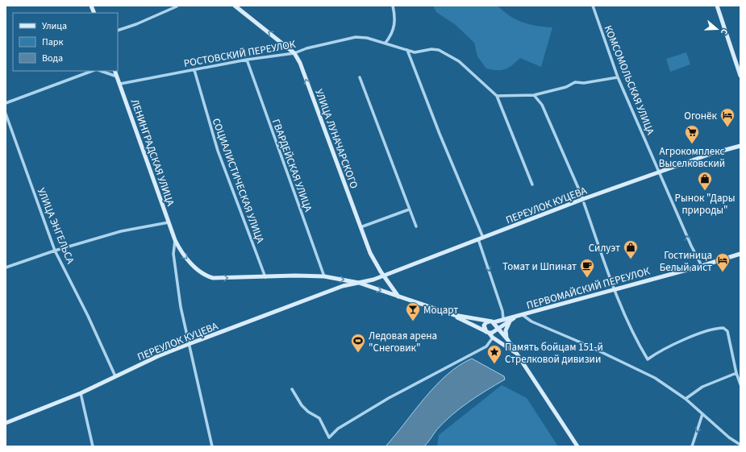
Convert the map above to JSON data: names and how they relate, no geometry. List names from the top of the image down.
{
  "streets": {
    "street": [
      "РОСТОВСКИЙ ПЕРЕУЛОК",
      "КОМСОМОЛЬСКАЯ УЛИЦА",
      "УЛИЦА ЛУНАЧАРСКОГО",
      "ЛЕНИНГРАДСКАЯ УЛИЦА",
      "ГВАРДЕЙСКАЯ УЛИЦА",
      "СОЦИАЛИСТИЧЕСКАЯ УЛИЦА",
      "ПЕРЕУЛОК КУЦЕВА",
      "УЛИЦА ЭНГЕЛЬСА",
      "ПЕРВОМАЙСКИЙ ПЕРЕУЛОК"
    ]
  },
  "crossings": [
    ["РОСТОВСКИЙ ПЕРЕУЛОК", "УЛИЦА ЛУНАЧАРСКОГО"],
    ["РОСТОВСКИЙ ПЕРЕУЛОК", "ЛЕНИНГРАДСКАЯ УЛИЦА"],
    ["РОСТОВСКИЙ ПЕРЕУЛОК", "ГВАРДЕЙСКАЯ УЛИЦА"],
    ["РОСТОВСКИЙ ПЕРЕУЛОК", "СОЦИАЛИСТИЧЕСКАЯ УЛИЦА"],
    ["КОМСОМОЛЬСКАЯ УЛИЦА", "ПЕРЕУЛОК КУЦЕВА"],
    ["КОМСОМОЛЬСКАЯ УЛИЦА", "ПЕРВОМАЙСКИЙ ПЕРЕУЛОК"],
    ["УЛИЦА ЛУНАЧАРСКОГО", "ПЕРЕУЛОК КУЦЕВА"],
    ["УЛИЦА ЛУНАЧАРСКОГО", "ПЕРВОМАЙСКИЙ ПЕРЕУЛОК"],
    ["ЛЕНИНГРАДСКАЯ УЛИЦА", "ПЕРЕУЛОК КУЦЕВА"],
    ["ГВАРДЕЙСКАЯ УЛИЦА", "ПЕРЕУЛОК КУЦЕВА"],
    ["СОЦИАЛИСТИЧЕСКАЯ УЛИЦА", "ПЕРЕУЛОК КУЦЕВА"],
    ["ПЕРЕУЛОК КУЦЕВА", "УЛИЦА ЭНГЕЛЬСА"],
    ["ПЕРЕУЛОК КУЦЕВА", "ПЕРВОМАЙСКИЙ ПЕРЕУЛОК"]
  ],
  "one_way": ["КОМСОМОЛЬСКАЯ УЛИЦА", "УЛИЦА ЛУНАЧАРСКОГО"],
  "places": {
    "hotel": ["Огонёк", "Гостиница Белый аист"],
    "supermarket": ["Агрокомплекс Выселковский"],
    "shop": ["Рынок \"Дары природы\"", "Силуэт"],
    "cafe": ["Томат и Шпинат"],
    "bar": ["Моцарт"],
    "sports": ["Ледовая арена \"Снеговик\""],
    "place": ["Память бойцам 151-й Стрелковой дивизии"]
  },
  "legend": ["Улица", "Парк", "Вода"],
  "north": "right"
}
